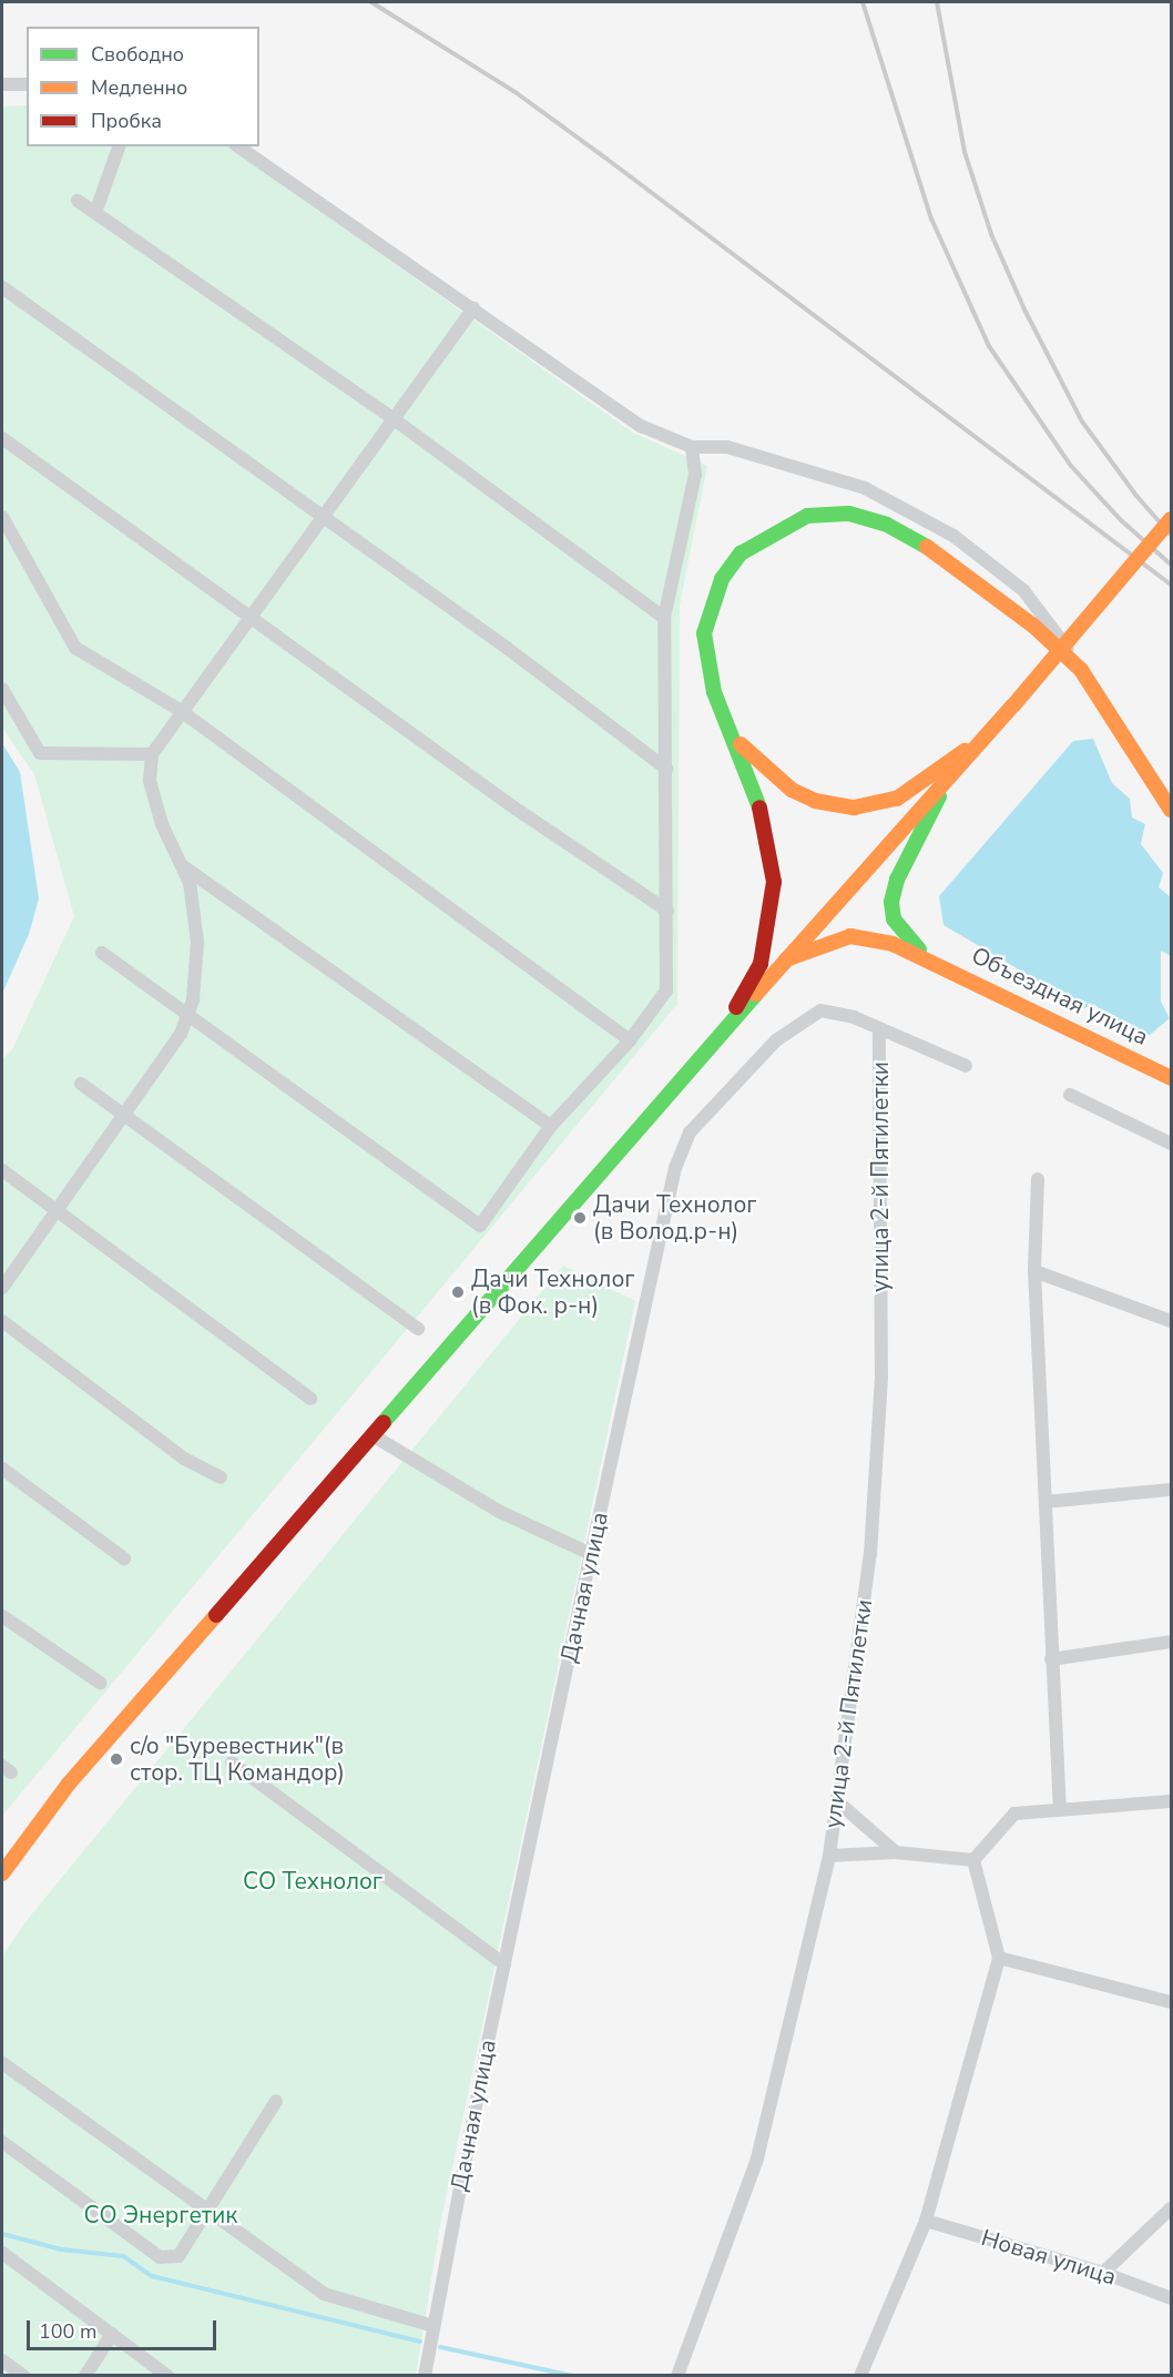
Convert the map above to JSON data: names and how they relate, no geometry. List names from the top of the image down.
{
  "streets": {
    "street": [
      "Объездная улица",
      "улица 2-й Пятилетки",
      "Дачная улица",
      "Новая улица"
    ]
  },
  "crossings": [
    ["улица 2-й Пятилетки", "Дачная улица"]
  ],
  "parks": ["СО Технолог", "СО Энергетик"],
  "places": ["Дачи Технолог (в Волод.р-н)", "Дачи Технолог (в Фок. р-н)", "с/о \"Буревестник\"(в стор. ТЦ Командор)"],
  "legend": ["Свободно", "Медленно", "Пробка"],
  "scale_bar": "100 m"
}
